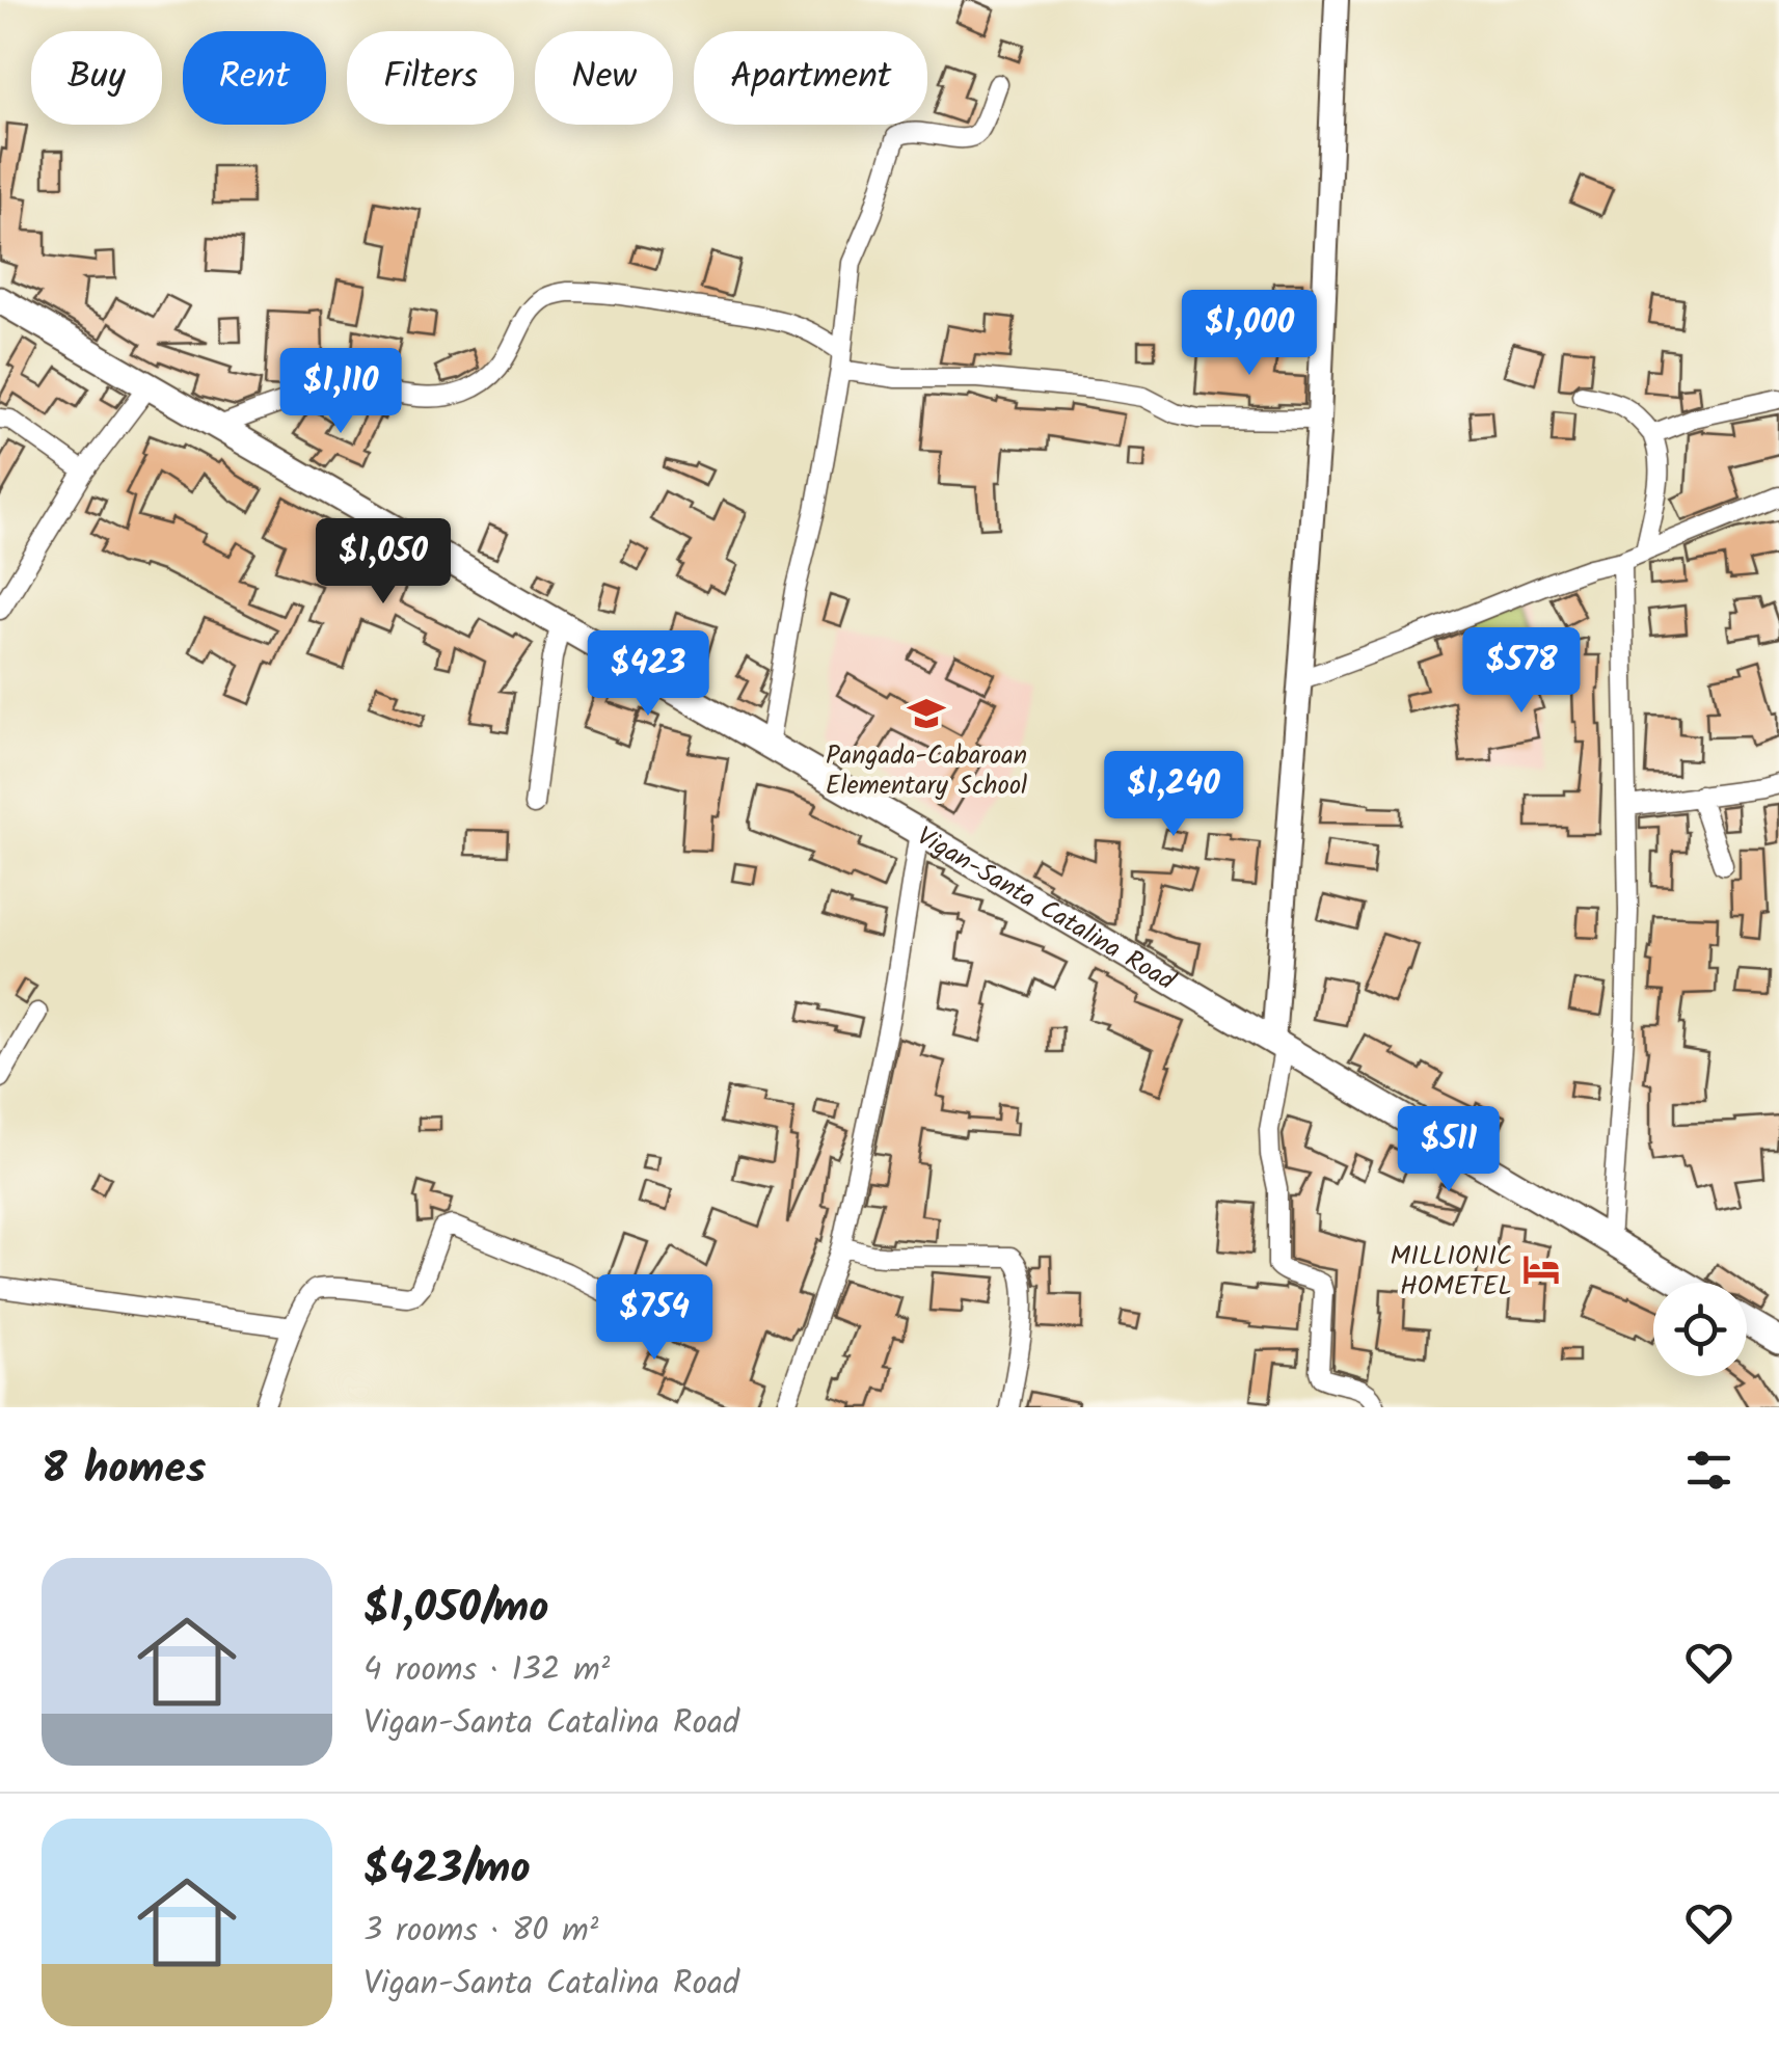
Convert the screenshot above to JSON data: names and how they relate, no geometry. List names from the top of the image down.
{
  "streets": {
    "main road": ["Vigan-Santa Catalina Road"]
  },
  "places": {
    "school or university": ["Pangada-Cabaroan Elementary School"],
    "hotel": ["MILLIONIC HOMETEL"]
  },
  "page": {
    "chip": [
      "Buy",
      "Rent",
      "Filters",
      "New",
      "Apartment"
    ],
    "price": [
      "$1,000",
      "$1,110",
      "$1,050",
      "$578",
      "$423",
      "$1,240",
      "$511",
      "$754"
    ],
    "heading": "8 homes",
    "list": [
      {
        "name": "$1,050/mo",
        "note": "4 rooms · 132 m² · Vigan-Santa Catalina Road"
      },
      {
        "name": "$423/mo",
        "note": "3 rooms · 80 m² · Vigan-Santa Catalina Road"
      }
    ]
  }
}
